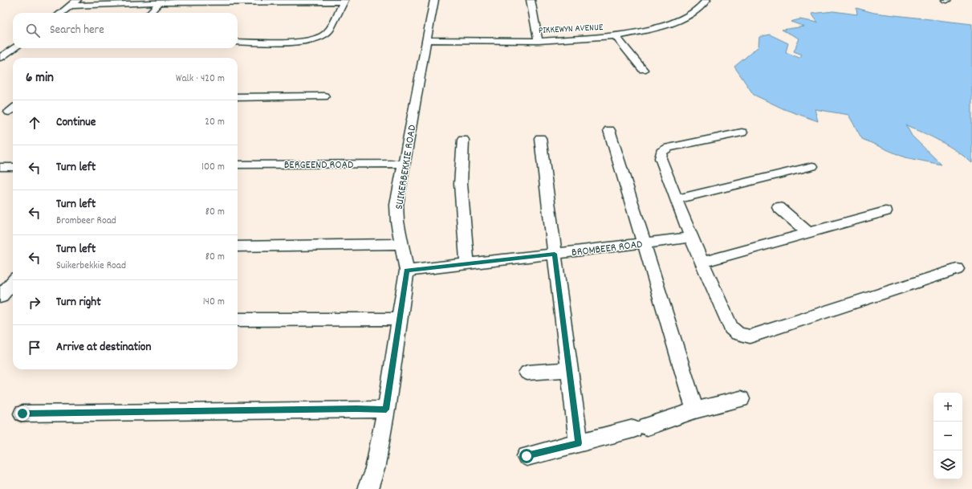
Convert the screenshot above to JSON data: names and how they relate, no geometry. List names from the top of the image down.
{
  "streets": {
    "street": [
      "PIKKEWYN AVENUE",
      "BERGEEND ROAD",
      "SUIKERBEKKIE ROAD",
      "BROMBEER ROAD"
    ]
  },
  "crossings": [
    ["PIKKEWYN AVENUE", "SUIKERBEKKIE ROAD"],
    ["BERGEEND ROAD", "SUIKERBEKKIE ROAD"],
    ["SUIKERBEKKIE ROAD", "BROMBEER ROAD"]
  ],
  "page": {
    "search": "Search here",
    "heading": ["6 min", "Walk · 420 m"],
    "list": [
      ["Continue", "20 m"],
      ["Turn left", "100 m"],
      ["Turn left", "Brombeer Road", "80 m"],
      ["Turn left", "Suikerbekkie Road", "80 m"],
      ["Turn right", "140 m"],
      "Arrive at destination"
    ],
    "map_buttons": ["+", "−"]
  }
}
